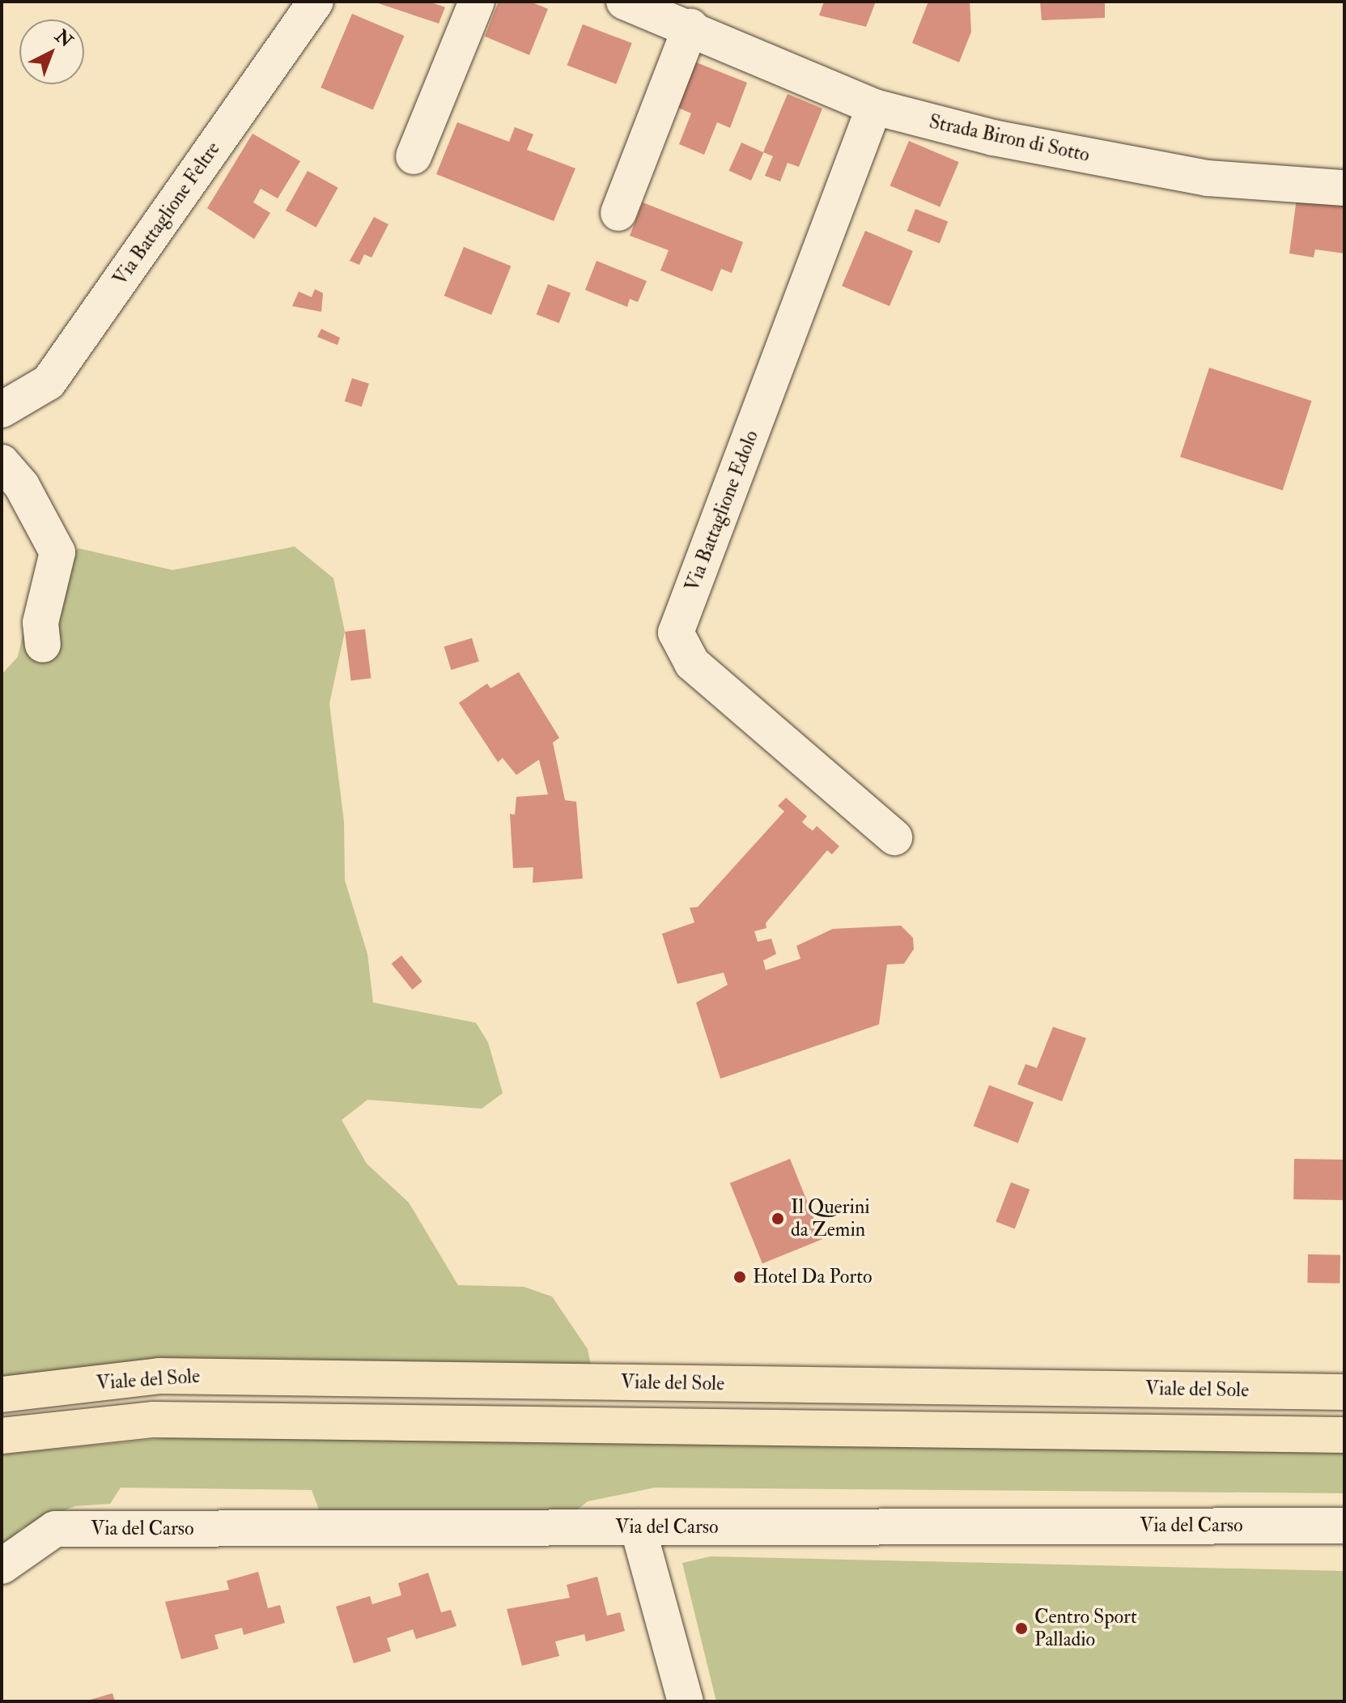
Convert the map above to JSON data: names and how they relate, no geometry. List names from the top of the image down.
{
  "streets": {
    "main road": ["Viale del Sole"],
    "street": [
      "Strada Biron di Sotto",
      "Via Battaglione Feltre",
      "Via Battaglione Edolo",
      "Via del Carso"
    ]
  },
  "crossings": [
    ["Strada Biron di Sotto", "Via Battaglione Edolo"]
  ],
  "places": ["Il Querini da Zemin", "Hotel Da Porto", "Centro Sport Palladio"],
  "north": "top right"
}
